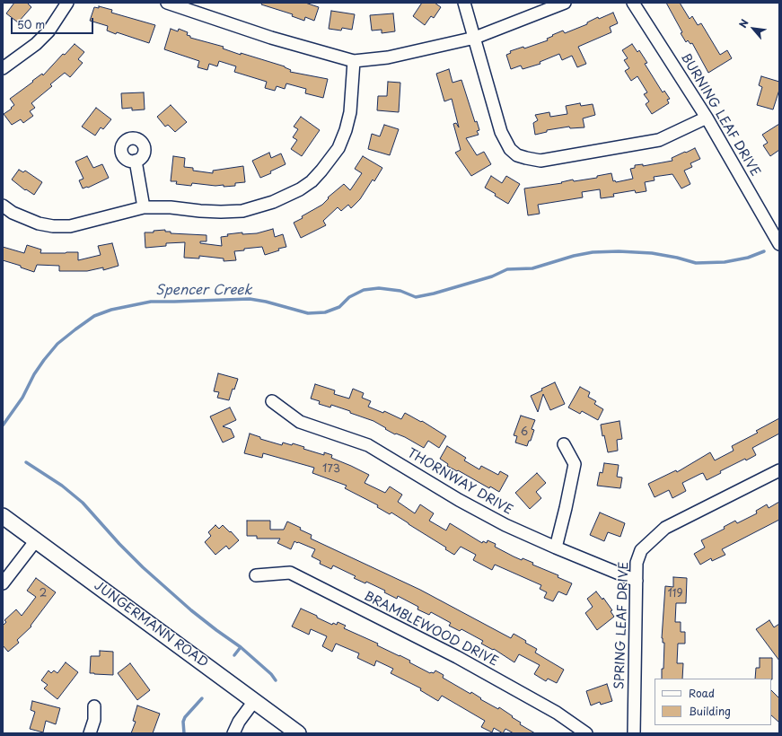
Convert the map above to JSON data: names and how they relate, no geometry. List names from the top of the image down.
{
  "streets": {
    "main road": ["JUNGERMANN ROAD"],
    "street": [
      "BURNING LEAF DRIVE",
      "THORNWAY DRIVE",
      "SPRING LEAF DRIVE",
      "BRAMBLEWOOD DRIVE"
    ]
  },
  "crossings": [
    ["THORNWAY DRIVE", "SPRING LEAF DRIVE"]
  ],
  "water": ["Spencer Creek"],
  "house_numbers": [
    "6",
    "173",
    "2",
    "119"
  ],
  "legend": ["Road", "Building"],
  "scale_bar": "50 m",
  "north": "top left"
}
